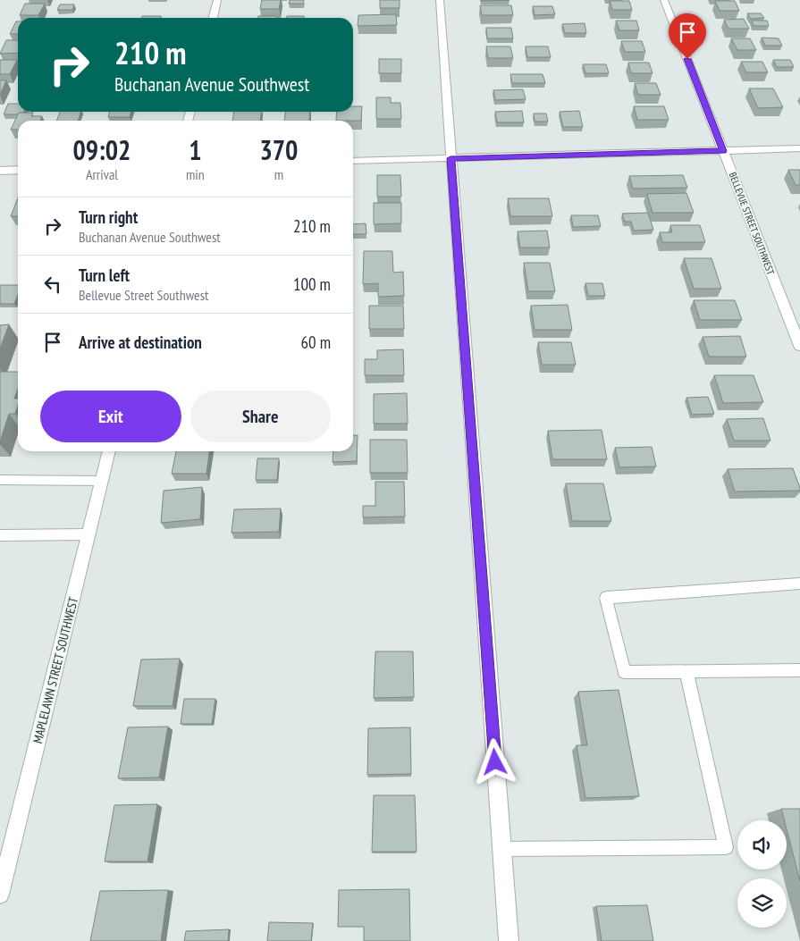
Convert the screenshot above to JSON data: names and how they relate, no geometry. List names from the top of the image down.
{
  "streets": {
    "street": ["BELLEVUE STREET SOUTHWEST", "MAPLELAWN STREET SOUTHWEST"]
  },
  "page": {
    "turn": ["210 m", "Buchanan Avenue Southwest"],
    "eta": [
      "09:02",
      "Arrival",
      "1",
      "min",
      "370",
      "m"
    ],
    "list": [
      {
        "name": "Turn right",
        "note": "Buchanan Avenue Southwest",
        "value": "210 m"
      },
      {
        "name": "Turn left",
        "note": "Bellevue Street Southwest",
        "value": "100 m"
      },
      {
        "name": "Arrive at destination",
        "value": "60 m"
      }
    ],
    "buttons": ["Exit", "Share"]
  }
}
